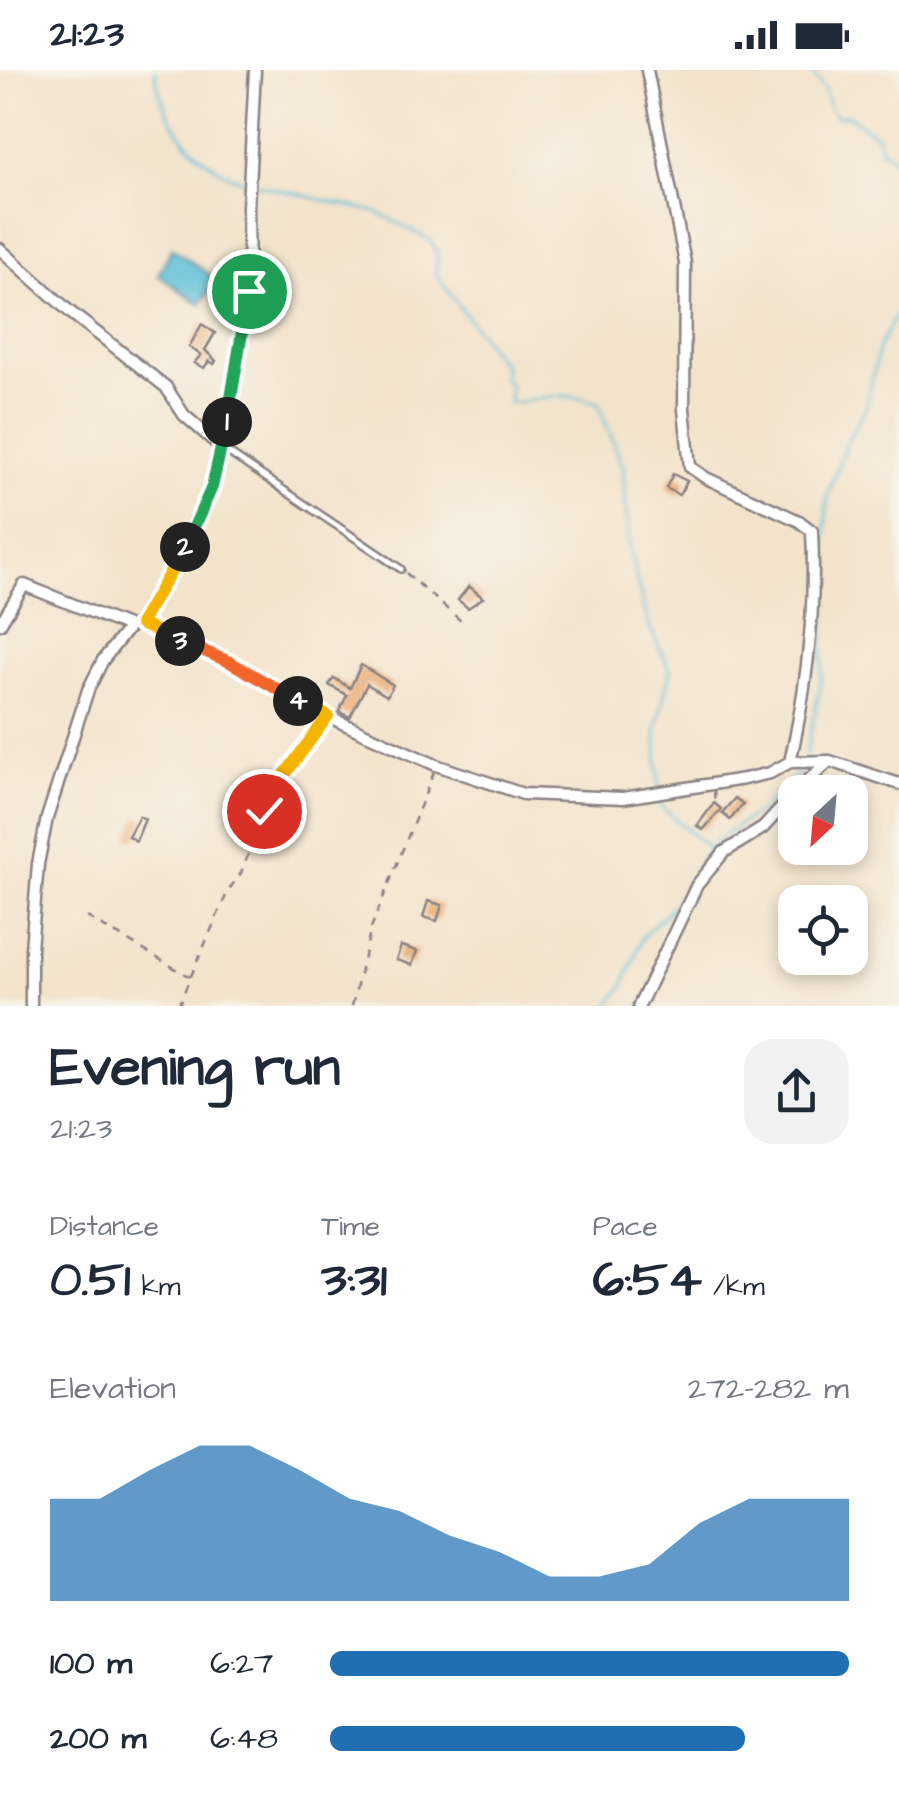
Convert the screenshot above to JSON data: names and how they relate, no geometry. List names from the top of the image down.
{
  "north": "bottom left",
  "page": {
    "status": "21:23",
    "pins": [
      "1",
      "2",
      "3",
      "4"
    ],
    "heading": ["Evening run", "21:23"],
    "stats": [
      ["Distance", "0.51 km"],
      ["Time", "3:31"],
      ["Pace", "6:54 /km"]
    ],
    "chart": ["Elevation", "272–282 m"],
    "list": [
      {
        "name": "100 m",
        "note": "6:27"
      },
      {
        "name": "200 m",
        "note": "6:48"
      }
    ]
  }
}
